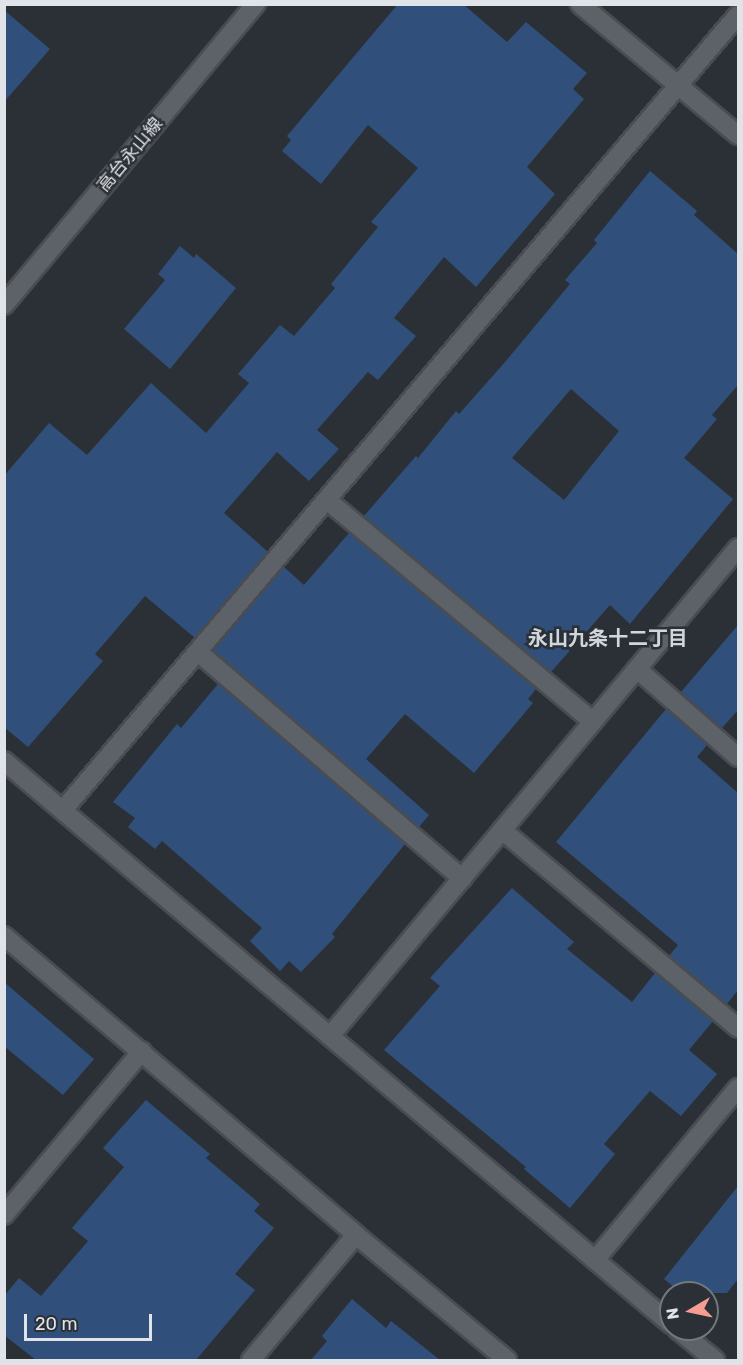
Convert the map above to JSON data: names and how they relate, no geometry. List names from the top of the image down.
{
  "streets": {
    "street": ["高台永山線"]
  },
  "districts": ["永山九条十二丁目"],
  "scale_bar": "20 m",
  "north": "left"
}
